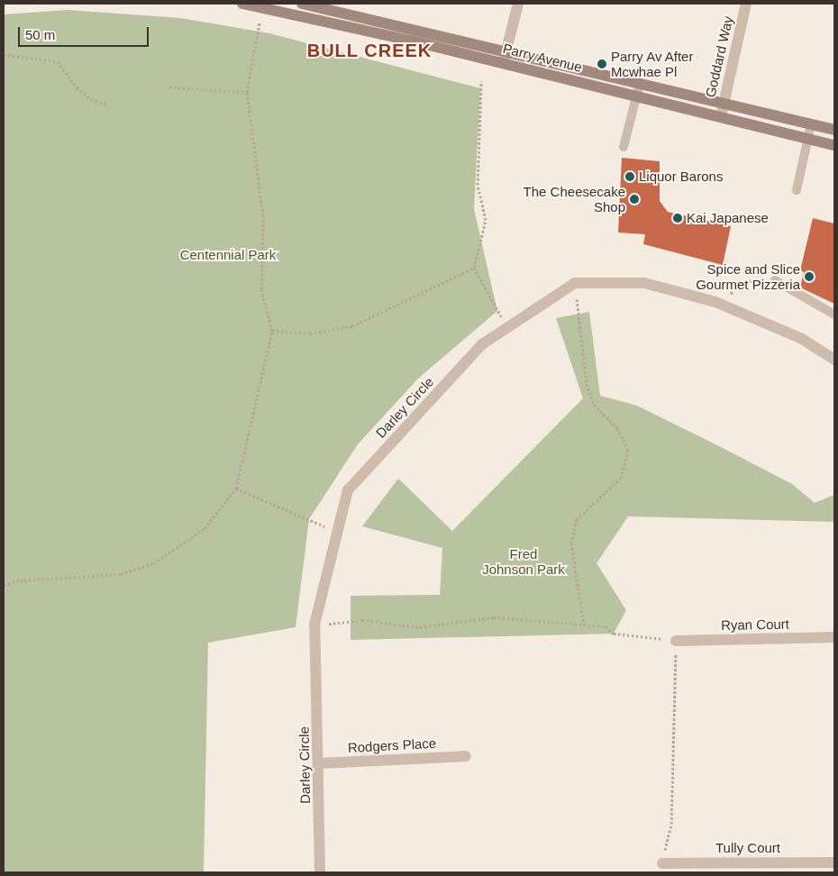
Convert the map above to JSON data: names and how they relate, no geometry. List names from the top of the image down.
{
  "streets": {
    "main road": ["Parry Avenue"],
    "street": [
      "Goddard Way",
      "Darley Circle",
      "Ryan Court",
      "Rodgers Place",
      "Tully Court"
    ]
  },
  "crossings": [
    ["Goddard Way", "Parry Avenue"],
    ["Darley Circle", "Rodgers Place"]
  ],
  "districts": ["BULL CREEK"],
  "parks": ["Centennial Park", "Fred Johnson Park"],
  "places": [
    "Parry Av After Mcwhae Pl",
    "Liquor Barons",
    "The Cheesecake Shop",
    "Kai Japanese",
    "Spice and Slice Gourmet Pizzeria"
  ],
  "scale_bar": "50 m"
}
